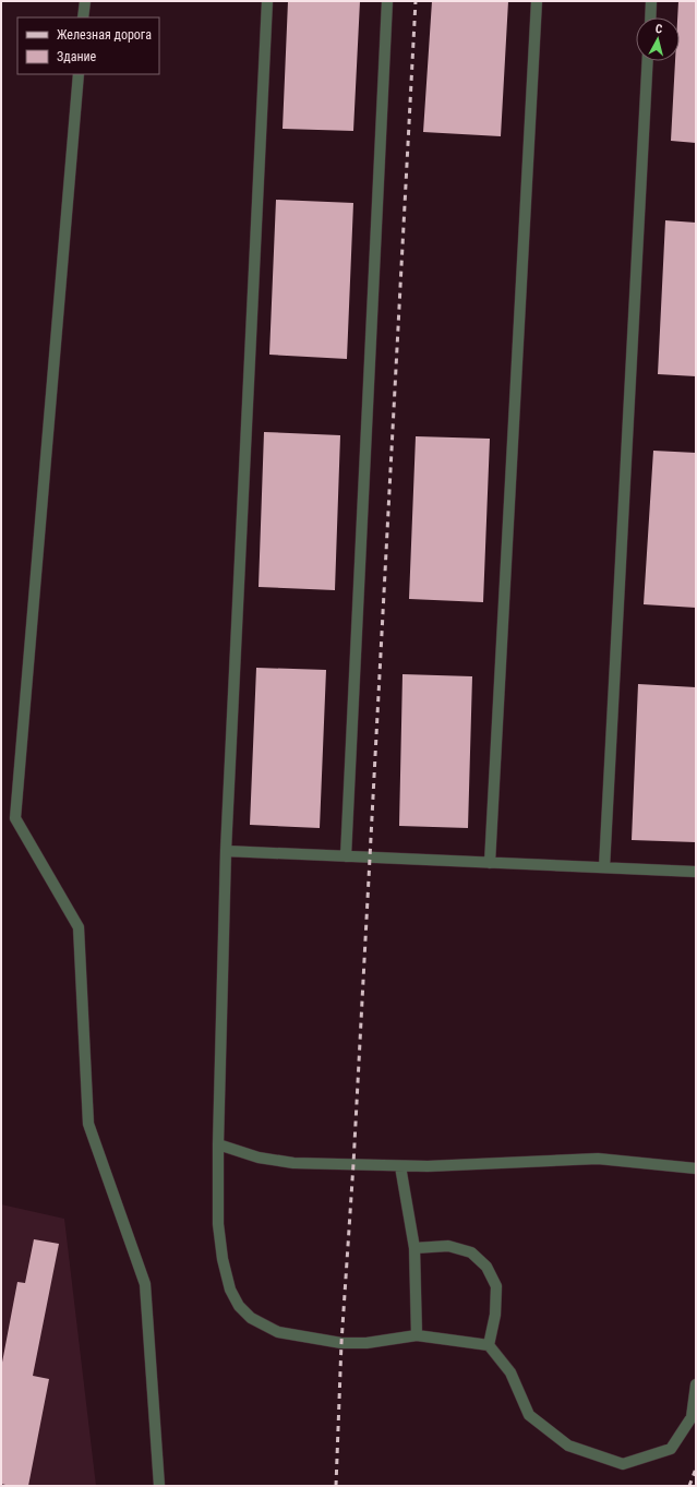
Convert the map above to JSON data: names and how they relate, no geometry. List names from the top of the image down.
{
  "legend": ["Железная дорога", "Здание"],
  "north": "top"
}
